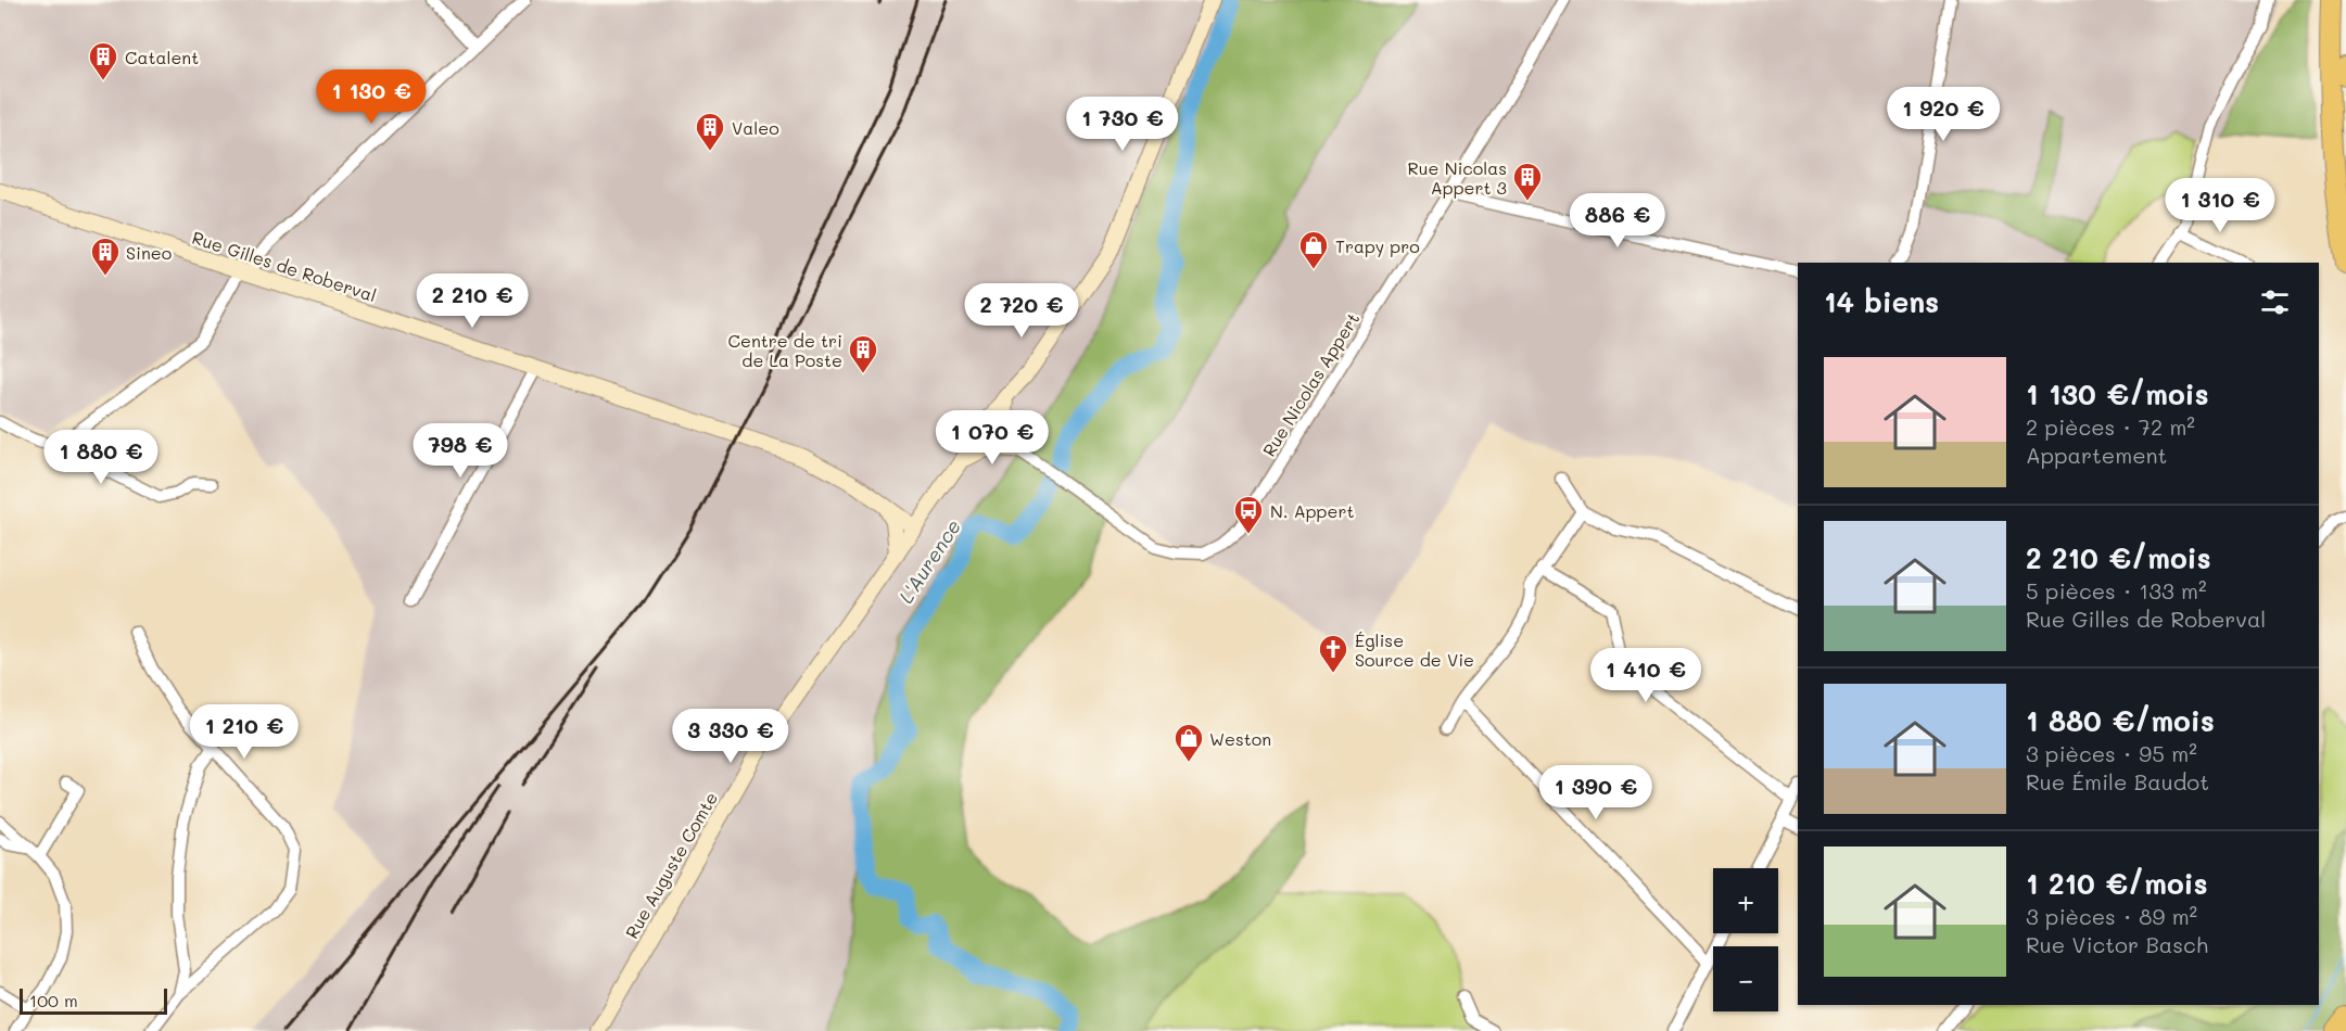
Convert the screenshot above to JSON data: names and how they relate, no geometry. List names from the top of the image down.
{
  "streets": {
    "street": ["Rue Gilles de Roberval", "Rue Nicolas Appert", "Rue Auguste Comte"]
  },
  "crossings": [
    ["Rue Gilles de Roberval", "Rue Auguste Comte"],
    ["Rue Nicolas Appert", "Rue Auguste Comte"]
  ],
  "water": ["L'Aurence"],
  "places": {
    "building": [
      "Catalent",
      "Valeo",
      "Rue Nicolas Appert 3",
      "Sineo",
      "Centre de tri de La Poste"
    ],
    "shop": ["Trapy pro", "Weston"],
    "bus stop": ["N. Appert"],
    "church": ["Église Source de Vie"]
  },
  "scale_bar": "100 m",
  "page": {
    "price": [
      "1 130 €",
      "1 920 €",
      "1 730 €",
      "1 310 €",
      "886 €",
      "2 210 €",
      "2 720 €",
      "1 070 €",
      "798 €",
      "1 880 €",
      "1 410 €",
      "1 210 €",
      "3 330 €",
      "1 390 €"
    ],
    "heading": "14 biens",
    "list": [
      {
        "name": "1 130 €/mois",
        "note": "2 pièces · 72 m² · Appartement"
      },
      {
        "name": "2 210 €/mois",
        "note": "5 pièces · 133 m² · Rue Gilles de Roberval"
      },
      {
        "name": "1 880 €/mois",
        "note": "3 pièces · 95 m² · Rue Émile Baudot"
      },
      {
        "name": "1 210 €/mois",
        "note": "3 pièces · 89 m² · Rue Victor Basch"
      }
    ],
    "map_buttons": ["+", "−"],
    "scale": "100 m"
  }
}
